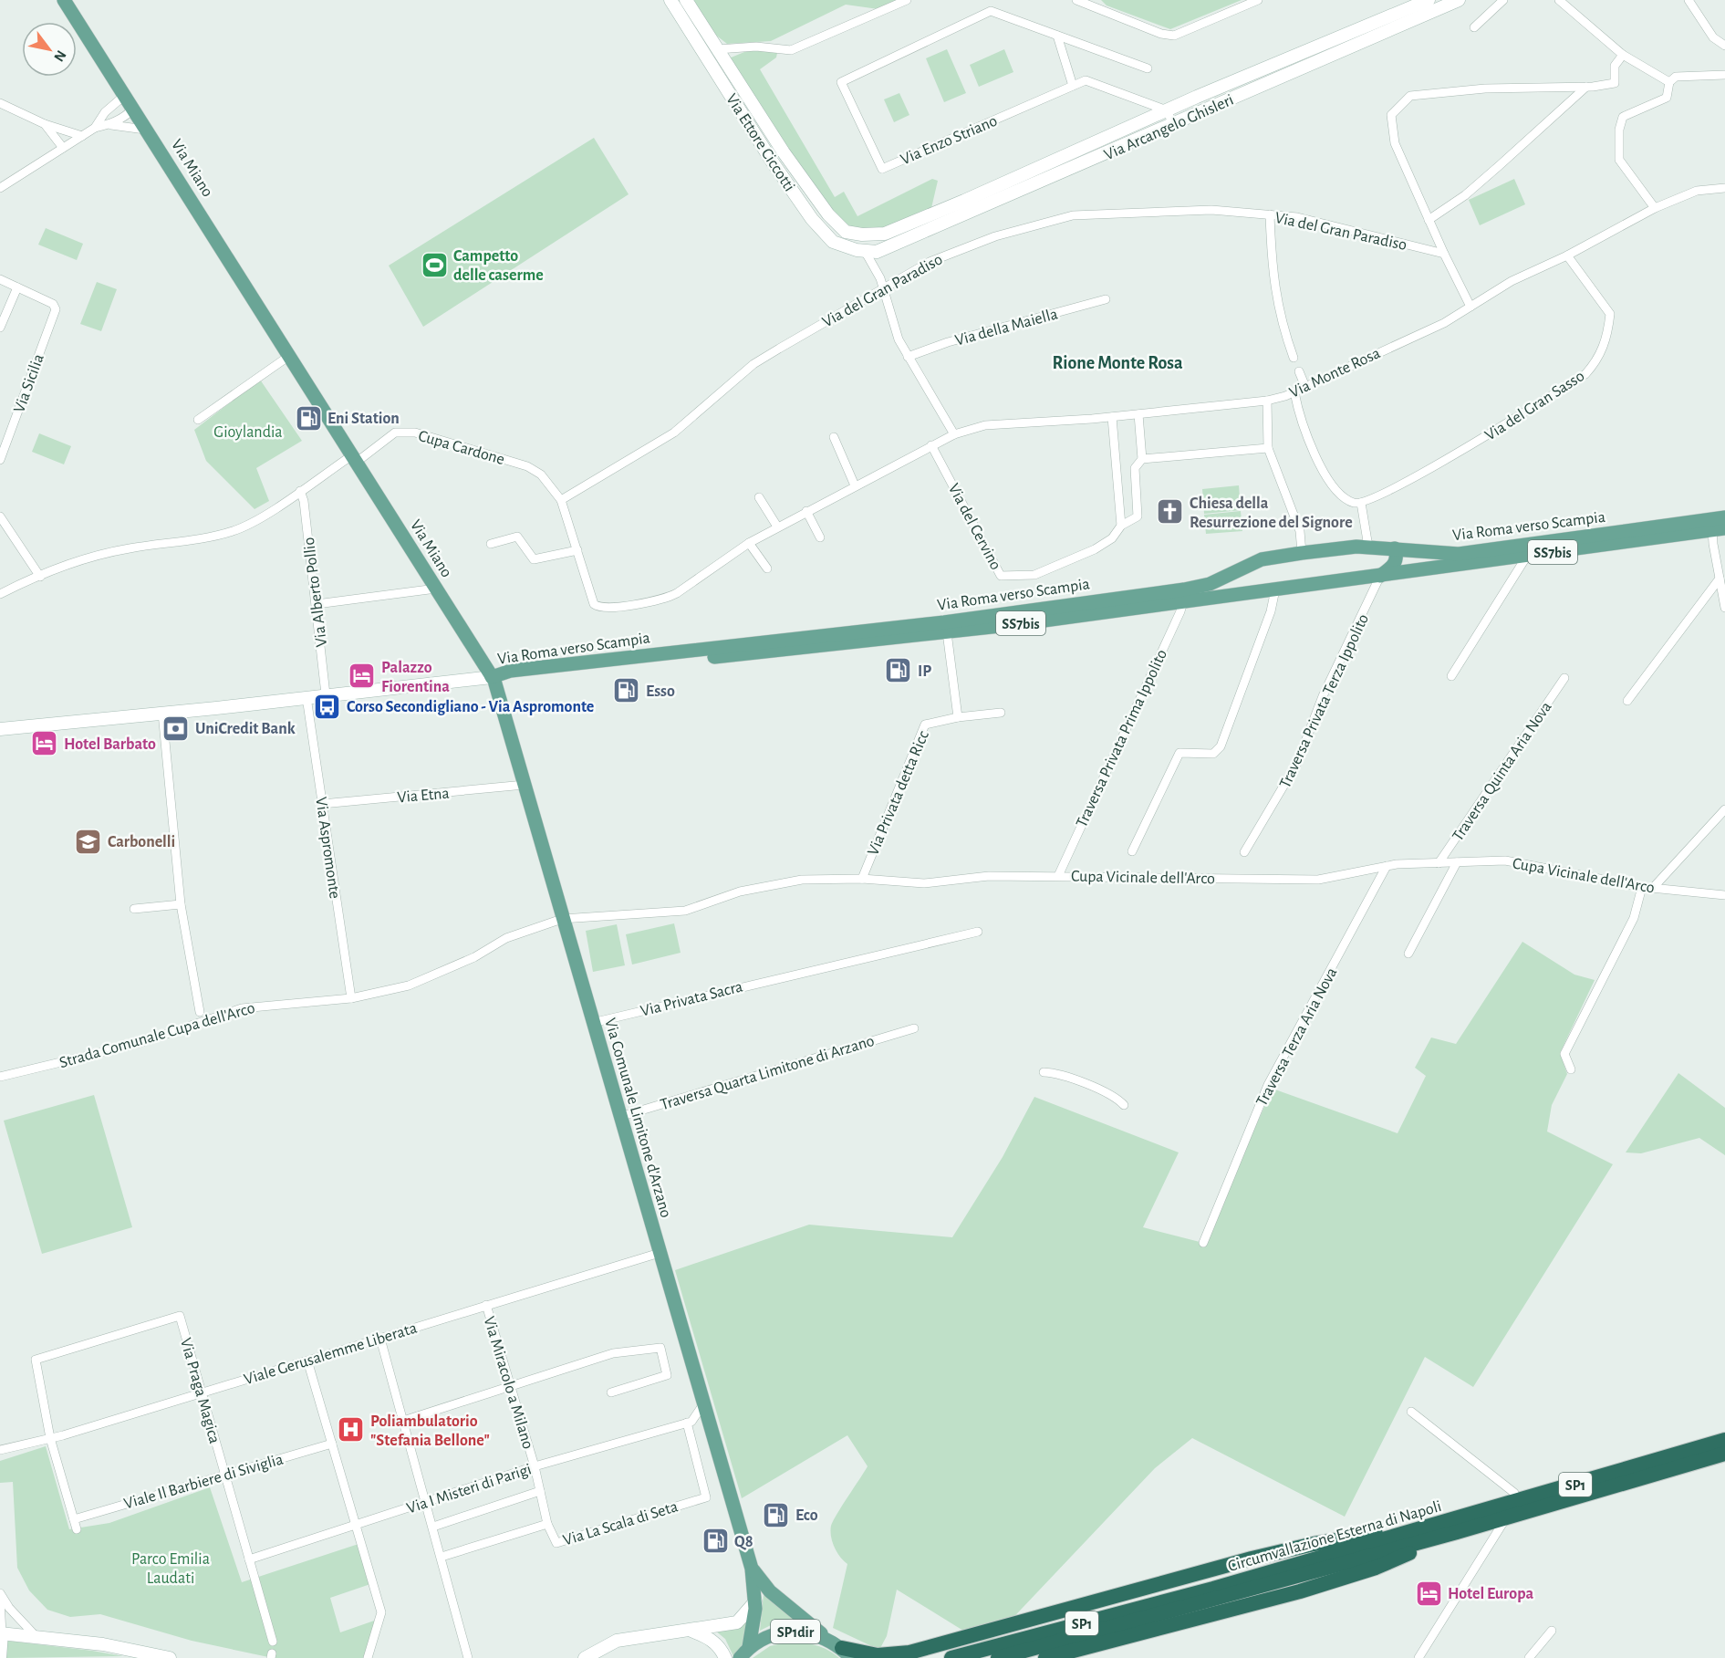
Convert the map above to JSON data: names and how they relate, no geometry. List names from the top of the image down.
{
  "streets": {
    "highway": ["SP1", "Circumvallazione Esterna di Napoli"],
    "main road": [
      "Via Miano",
      "Via Roma verso Scampia",
      "SS7bis",
      "Via Comunale Limitone d'Arzano",
      "SP1dir"
    ],
    "street": [
      "Via Arcangelo Ghisleri",
      "Via Enzo Striano",
      "Via Ettore Ciccotti",
      "Via del Gran Paradiso",
      "Via della Maiella",
      "Via Monte Rosa",
      "Via Sicilia",
      "Via del Gran Sasso",
      "Cupa Cardone",
      "Via del Cervino",
      "Via Alberto Pollio",
      "Traversa Privata Terza Ippolito",
      "Traversa Privata Prima Ippolito",
      "Traversa Quinta Aria Nova",
      "Via Privata detta Ricc",
      "Via Etna",
      "Via Aspromonte",
      "Cupa Vicinale dell'Arco",
      "Via Privata Sacra",
      "Strada Comunale Cupa dell'Arco",
      "Traversa Terza Aria Nova",
      "Traversa Quarta Limitone di Arzano",
      "Viale Gerusalemme Liberata",
      "Via Miracolo a Milano",
      "Via Praga Magica",
      "Viale Il Barbiere di Siviglia",
      "Via I Misteri di Parigi",
      "Via La Scala di Seta"
    ]
  },
  "crossings": [
    ["Via Arcangelo Ghisleri", "Via Enzo Striano"],
    ["Via Arcangelo Ghisleri", "Via Ettore Ciccotti"],
    ["Via Miano", "Cupa Cardone"],
    ["Via Miano", "Via Roma verso Scampia"],
    ["Via Miano", "Via Comunale Limitone d'Arzano"],
    ["Via del Gran Paradiso", "Via Monte Rosa"],
    ["Via del Gran Paradiso", "Cupa Cardone"],
    ["Via Monte Rosa", "Via del Gran Sasso"],
    ["Via Monte Rosa", "Cupa Cardone"],
    ["Via Monte Rosa", "Via del Cervino"],
    ["Cupa Cardone", "Via Alberto Pollio"],
    ["Via Roma verso Scampia", "Traversa Privata Terza Ippolito"],
    ["Via Roma verso Scampia", "Traversa Privata Prima Ippolito"],
    ["Via Roma verso Scampia", "Via Comunale Limitone d'Arzano"],
    ["Traversa Privata Prima Ippolito", "Cupa Vicinale dell'Arco"],
    ["Traversa Quinta Aria Nova", "Cupa Vicinale dell'Arco"],
    ["Via Privata detta Ricc", "Cupa Vicinale dell'Arco"],
    ["Via Etna", "Via Aspromonte"],
    ["Via Etna", "Via Comunale Limitone d'Arzano"],
    ["Via Aspromonte", "Strada Comunale Cupa dell'Arco"],
    ["Cupa Vicinale dell'Arco", "Strada Comunale Cupa dell'Arco"],
    ["Cupa Vicinale dell'Arco", "Traversa Terza Aria Nova"],
    ["Cupa Vicinale dell'Arco", "Via Comunale Limitone d'Arzano"],
    ["Via Privata Sacra", "Via Comunale Limitone d'Arzano"],
    ["Strada Comunale Cupa dell'Arco", "Via Comunale Limitone d'Arzano"],
    ["Traversa Quarta Limitone di Arzano", "Via Comunale Limitone d'Arzano"],
    ["Via Comunale Limitone d'Arzano", "Viale Gerusalemme Liberata"],
    ["Viale Gerusalemme Liberata", "Via Miracolo a Milano"],
    ["Viale Gerusalemme Liberata", "Via Praga Magica"],
    ["Via Miracolo a Milano", "Via I Misteri di Parigi"],
    ["Via Miracolo a Milano", "Via La Scala di Seta"],
    ["Via Praga Magica", "Viale Il Barbiere di Siviglia"],
    ["Via Praga Magica", "Via I Misteri di Parigi"],
    ["Via I Misteri di Parigi", "Via La Scala di Seta"]
  ],
  "districts": ["Rione Monte Rosa"],
  "parks": ["Gioylandia", "Parco Emilia Laudati"],
  "places": {
    "sports": ["Campetto delle caserme"],
    "fuel station": [
      "Eni Station",
      "IP",
      "Esso",
      "Eco",
      "Q8"
    ],
    "church": ["Chiesa della Resurrezione del Signore"],
    "hotel": ["Palazzo Fiorentina", "Hotel Barbato", "Hotel Europa"],
    "bus stop": ["Corso Secondigliano - Via Aspromonte"],
    "bank": ["UniCredit Bank"],
    "school or university": ["Carbonelli"],
    "hospital": ["Poliambulatorio \"Stefania Bellone\""]
  },
  "north": "bottom right"
}
